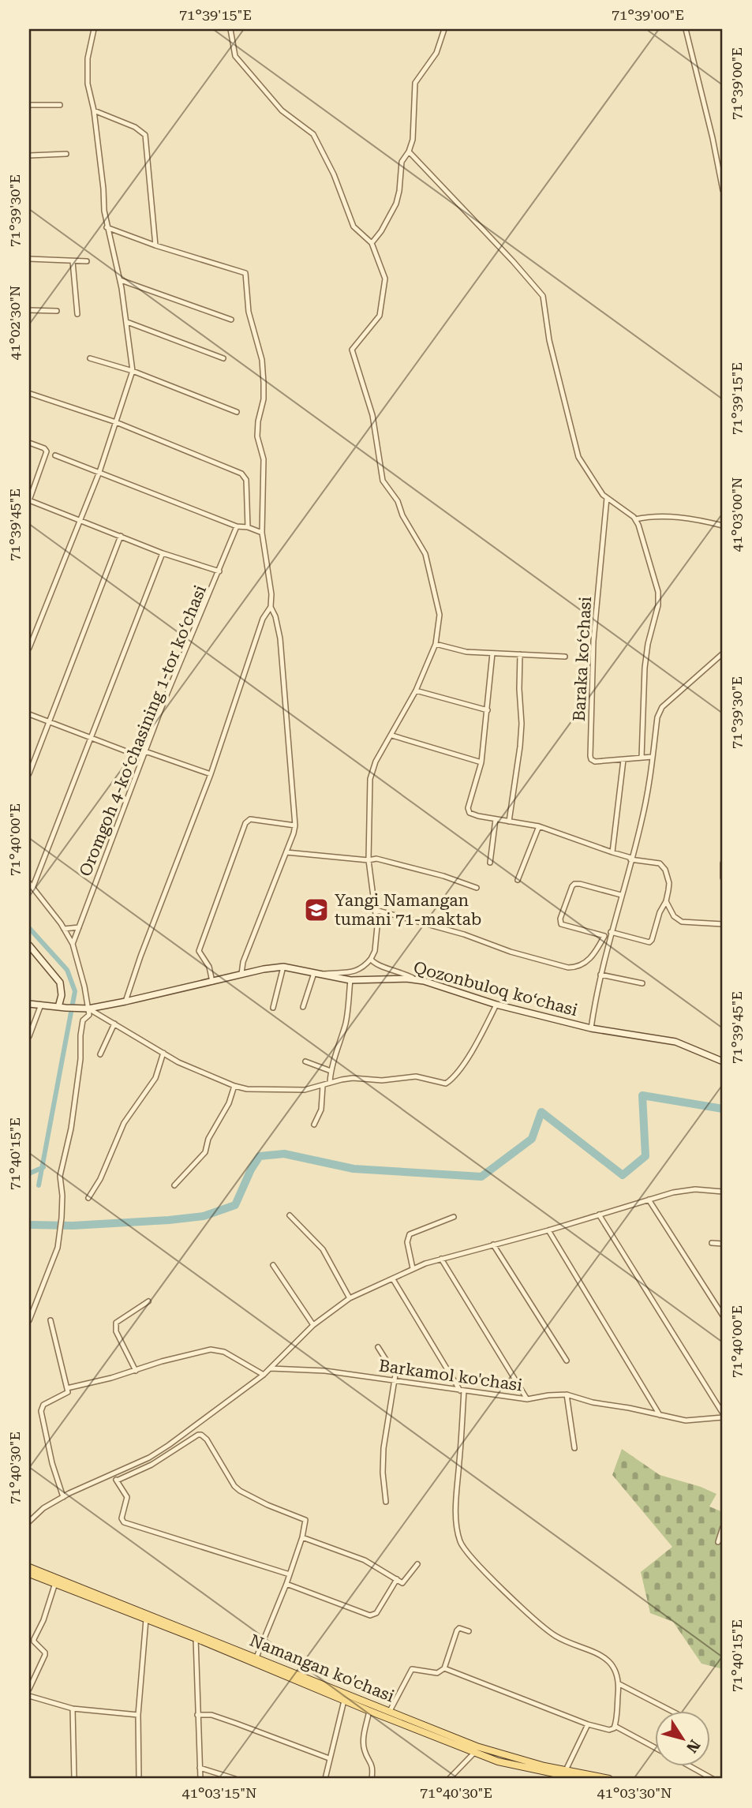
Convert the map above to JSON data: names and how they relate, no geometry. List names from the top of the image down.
{
  "streets": {
    "main road": ["Qozonbuloq koʻchasi", "Namangan ko'chasi"],
    "street": ["Baraka koʻchasi", "Oromgoh 4-koʻchasining 1-tor koʻchasi", "Barkamol ko'chasi"]
  },
  "places": {
    "school or university": ["Yangi Namangan tumani 71-maktab"]
  },
  "north": "bottom right",
  "coordinates": [
    "71°39'15\"E",
    "71°39'00\"E",
    "71°39'30\"E",
    "41°02'30\"N",
    "41°03'00\"N",
    "71°39'45\"E",
    "71°40'00\"E",
    "71°40'15\"E",
    "71°40'30\"E",
    "41°03'15\"N",
    "41°03'30\"N"
  ]
}
